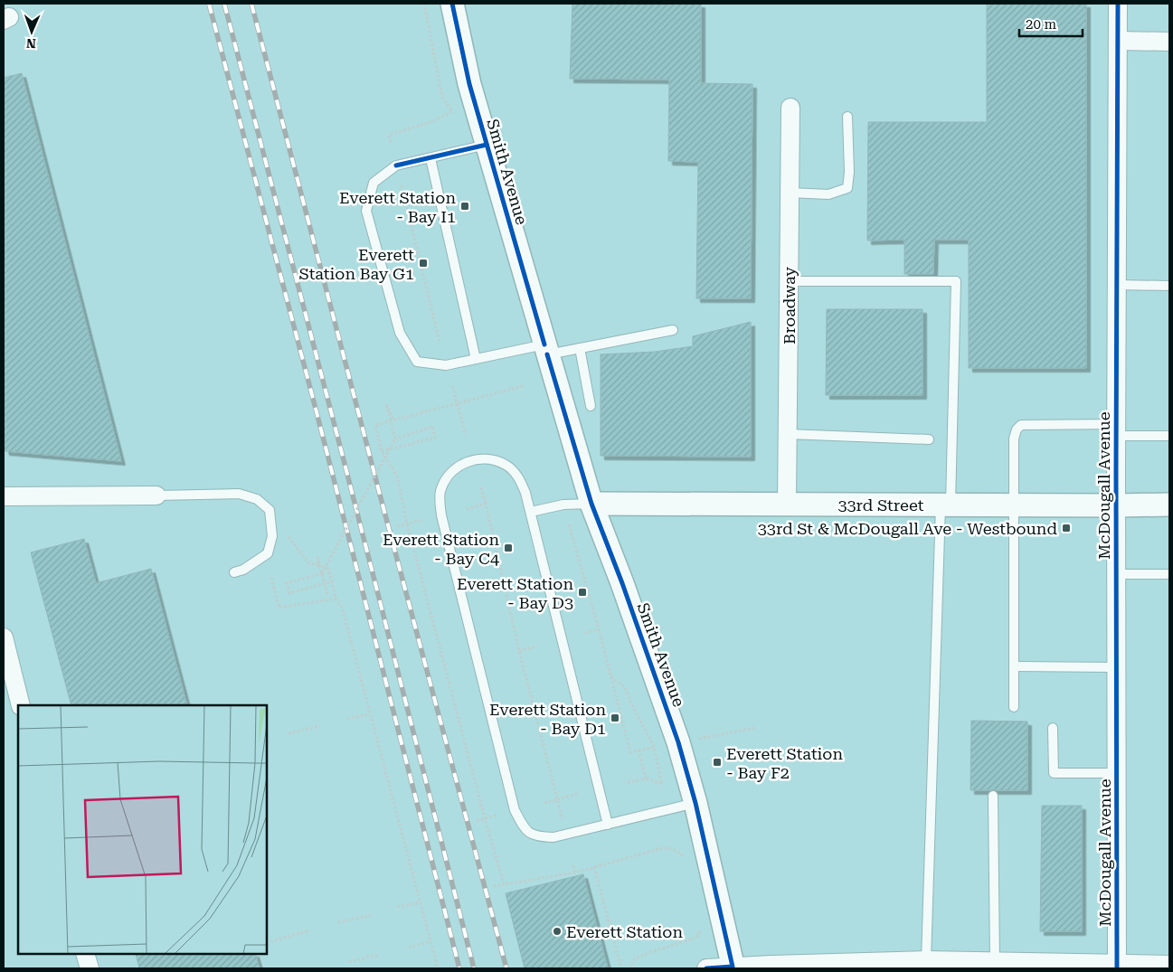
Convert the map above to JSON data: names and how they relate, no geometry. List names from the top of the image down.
{
  "streets": {
    "street": [
      "Smith Avenue",
      "Broadway",
      "McDougall Avenue",
      "33rd Street"
    ]
  },
  "crossings": [
    ["Smith Avenue", "33rd Street"],
    ["Broadway", "33rd Street"],
    ["McDougall Avenue", "33rd Street"]
  ],
  "places": {
    "transit": [
      "Everett Station - Bay I1",
      "Everett Station Bay G1",
      "33rd St & McDougall Ave - Westbound",
      "Everett Station - Bay C4",
      "Everett Station - Bay D3",
      "Everett Station - Bay D1",
      "Everett Station - Bay F2"
    ],
    "other": ["Everett Station"]
  },
  "scale_bar": "20 m",
  "north": "bottom"
}
